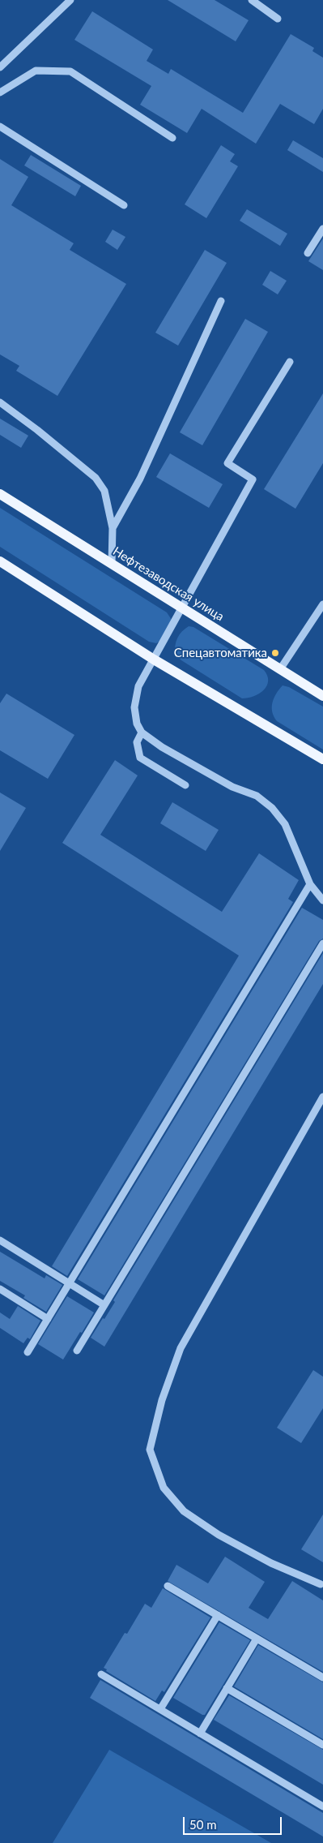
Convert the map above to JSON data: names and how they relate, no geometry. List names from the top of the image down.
{
  "streets": {
    "main road": ["Нефтезаводская улица"]
  },
  "places": ["Спецавтоматика"],
  "scale_bar": "50 m"
}
